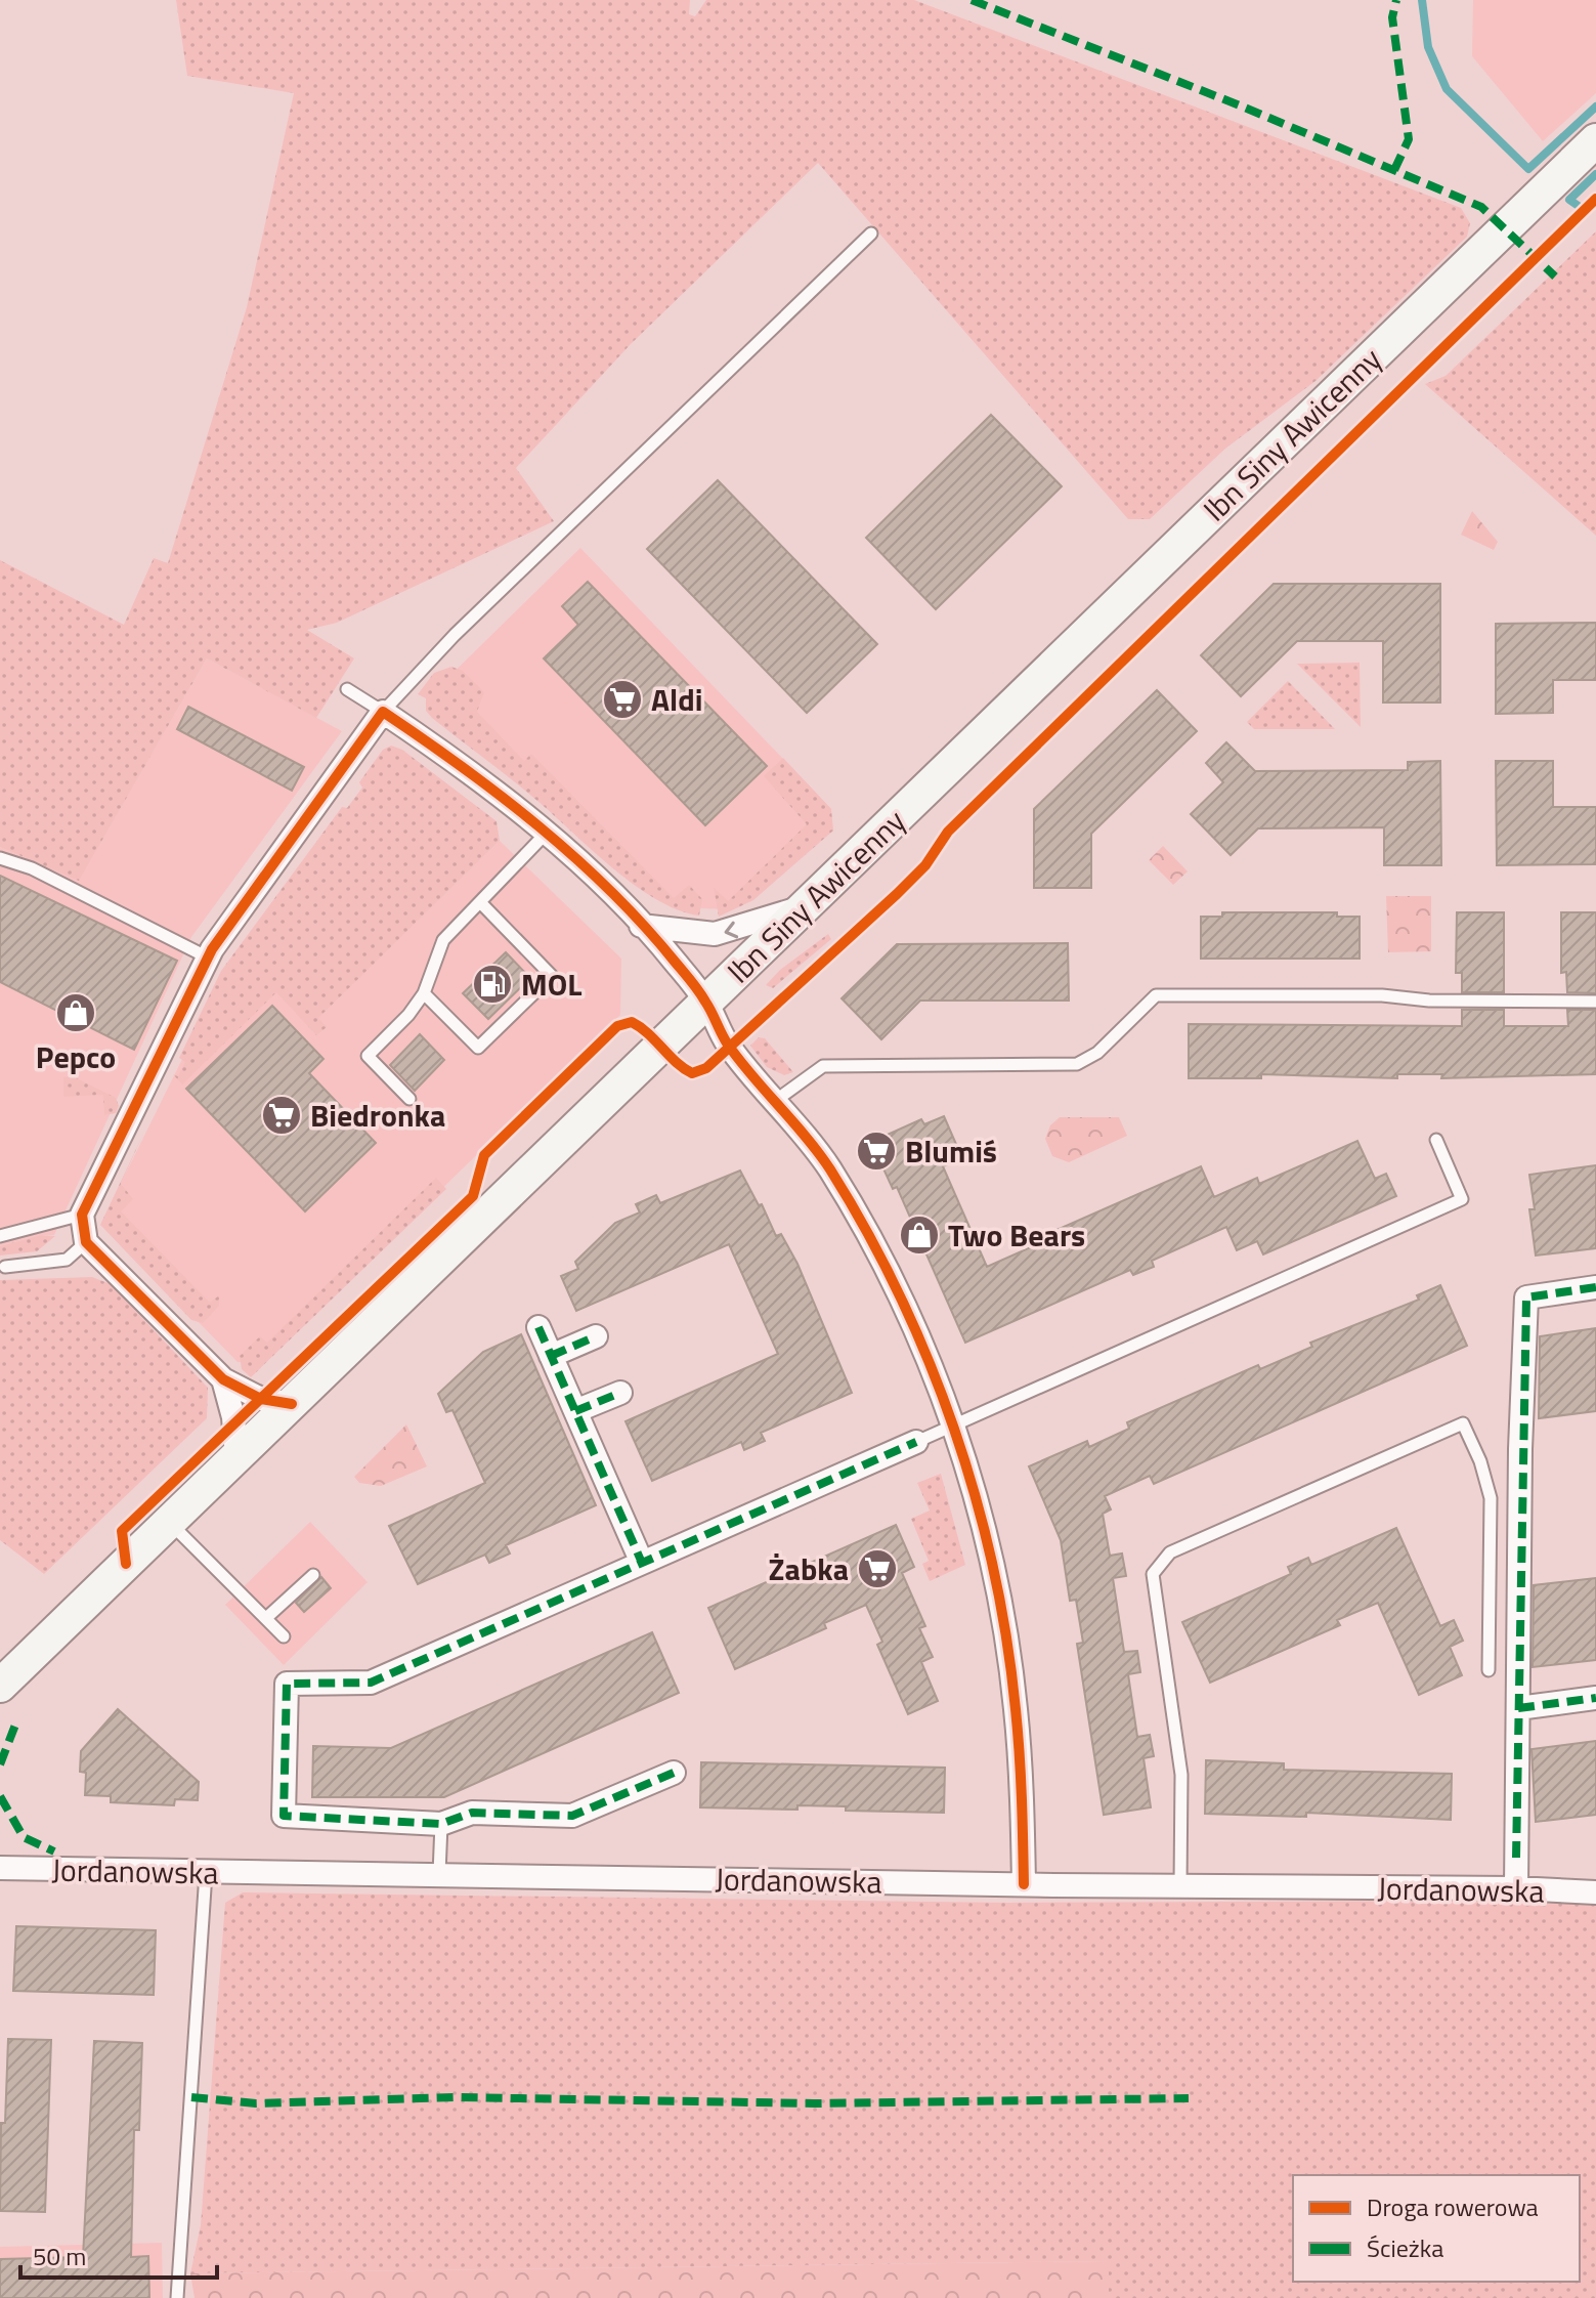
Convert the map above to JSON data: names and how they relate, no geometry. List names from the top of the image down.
{
  "streets": {
    "street": ["Ibn Siny Awicenny", "Jordanowska"]
  },
  "places": {
    "supermarket": [
      "Aldi",
      "Biedronka",
      "Blumiś",
      "Żabka"
    ],
    "fuel station": ["MOL"],
    "shop": ["Pepco", "Two Bears"]
  },
  "legend": ["Droga rowerowa", "Ścieżka"],
  "scale_bar": "50 m"
}
